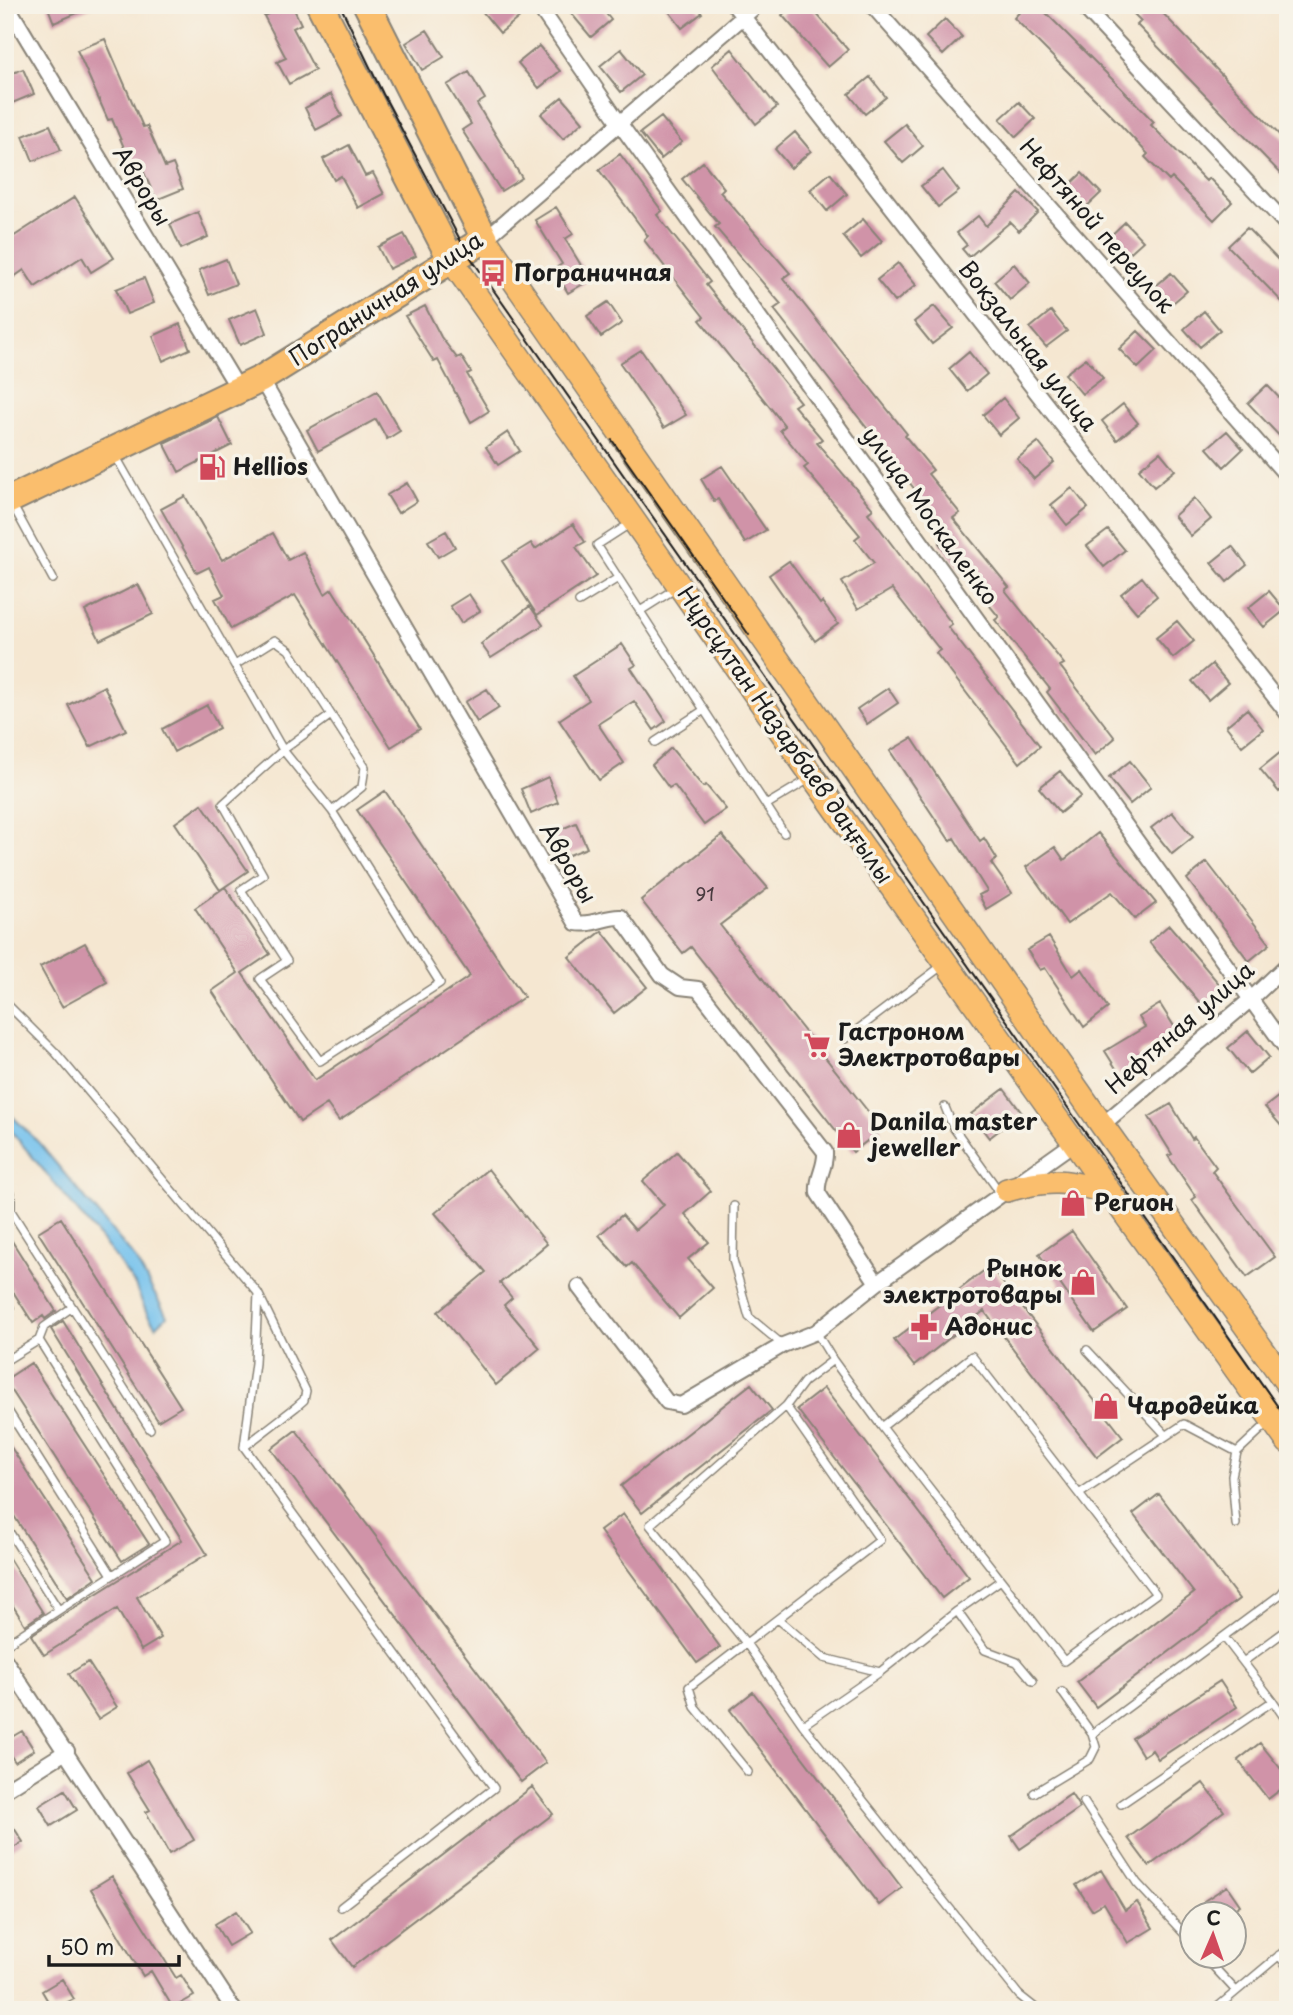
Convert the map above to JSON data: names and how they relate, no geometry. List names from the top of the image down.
{
  "streets": {
    "highway": ["Пограничная улица", "Нұрсұлтан Назарбаев даңғылы"],
    "street": [
      "Авроры",
      "Нефтяной переулок",
      "Вокзальная улица",
      "улица Москаленко",
      "Нефтяная улица"
    ]
  },
  "crossings": [
    ["Авроры", "Пограничная улица"],
    ["Пограничная улица", "Вокзальная улица"],
    ["Пограничная улица", "улица Москаленко"],
    ["Пограничная улица", "Нұрсұлтан Назарбаев даңғылы"],
    ["улица Москаленко", "Нефтяная улица"],
    ["Нұрсұлтан Назарбаев даңғылы", "Нефтяная улица"]
  ],
  "places": {
    "bus stop": ["Пограничная"],
    "fuel station": ["Hellios"],
    "supermarket": ["Гастроном Электротовары"],
    "shop": [
      "Danila master jeweller",
      "Регион",
      "Рынок электротовары",
      "Чародейка"
    ],
    "pharmacy": ["Адонис"]
  },
  "house_numbers": ["91"],
  "scale_bar": "50 m",
  "north": "top"
}
